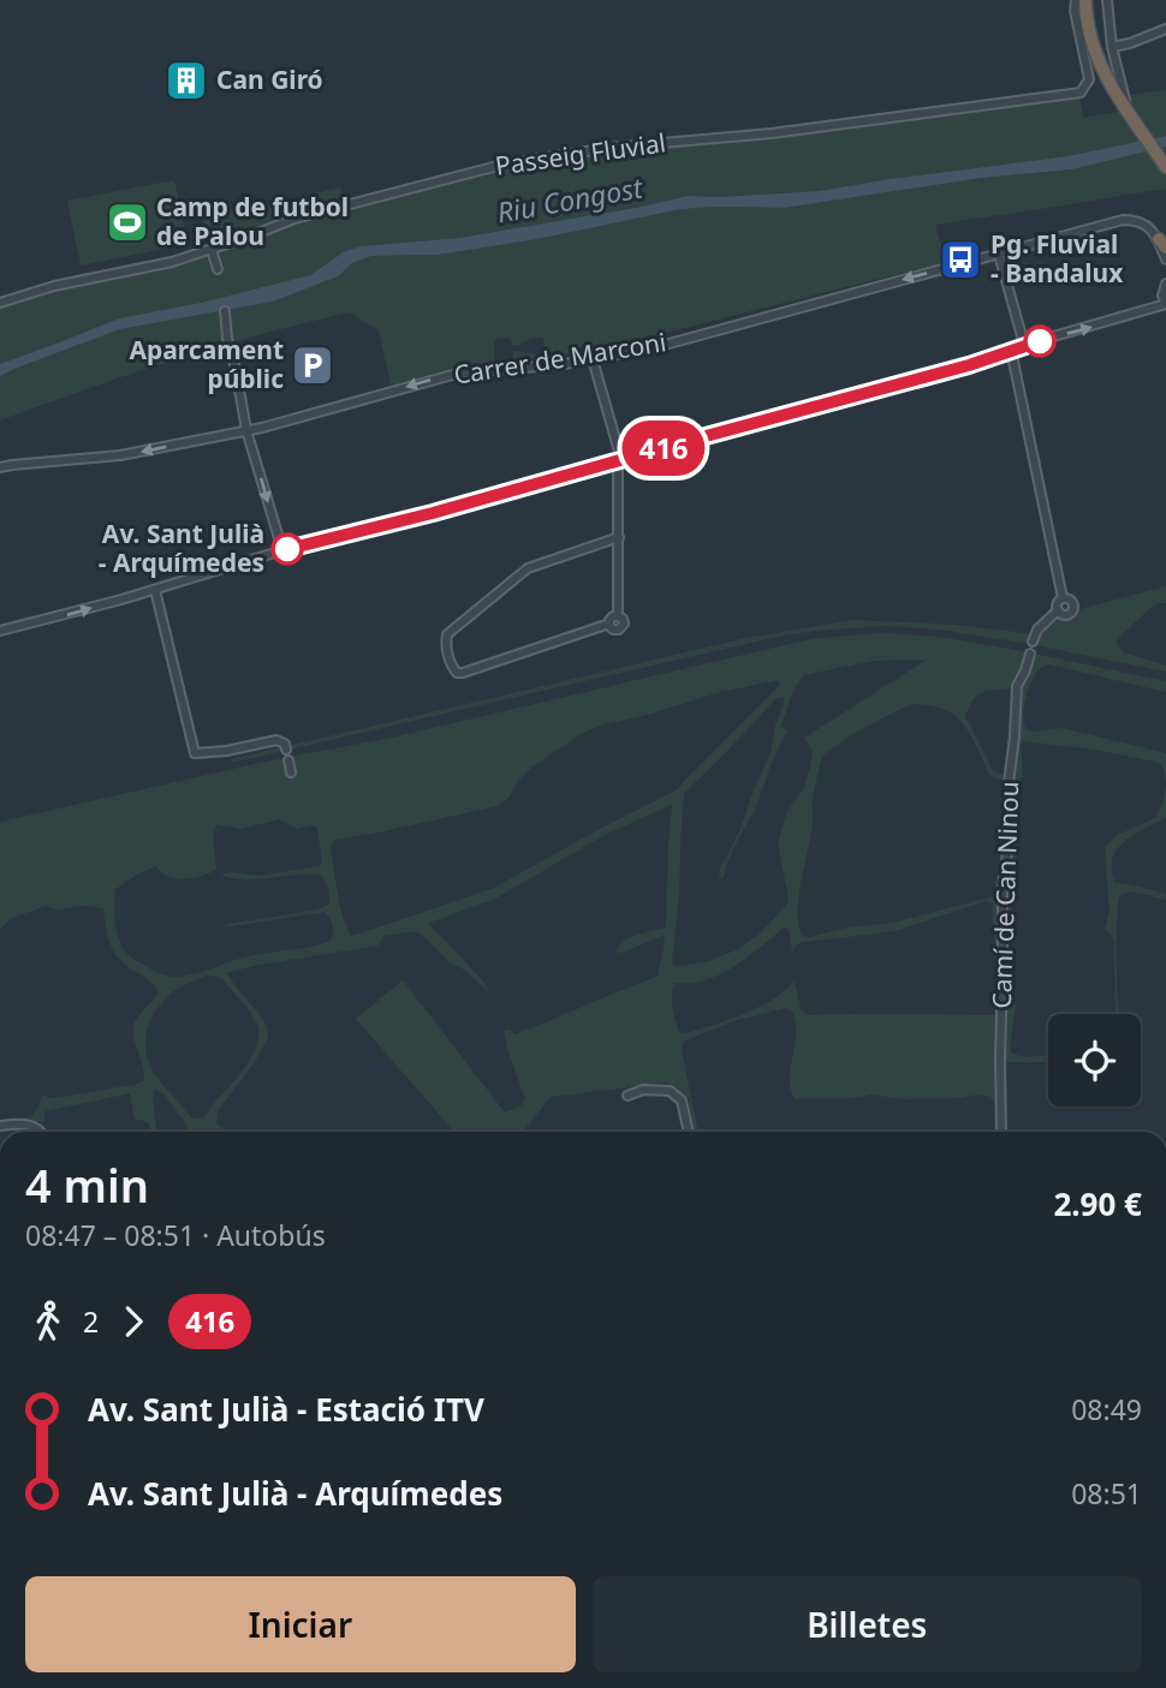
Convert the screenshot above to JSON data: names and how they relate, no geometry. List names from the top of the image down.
{
  "streets": {
    "street": ["Passeig Fluvial", "Carrer de Marconi", "Camí de Can Ninou"]
  },
  "one_way": ["Carrer de Marconi"],
  "water": ["Riu Congost"],
  "places": {
    "building": ["Can Giró"],
    "sports": ["Camp de futbol de Palou"],
    "bus stop": ["Pg. Fluvial - Bandalux"],
    "parking": ["Aparcament públic"],
    "other": ["Av. Sant Julià - Arquímedes"]
  },
  "lines": ["bus line 416"],
  "page": {
    "on_map": "416",
    "heading": ["4 min", "08:47 – 08:51 · Autobús", "2.90 €"],
    "legs": ["2", "416"],
    "list": [
      {
        "name": "Av. Sant Julià - Estació ITV",
        "value": "08:49"
      },
      {
        "name": "Av. Sant Julià - Arquímedes",
        "value": "08:51"
      }
    ],
    "buttons": ["Iniciar", "Billetes"]
  }
}
